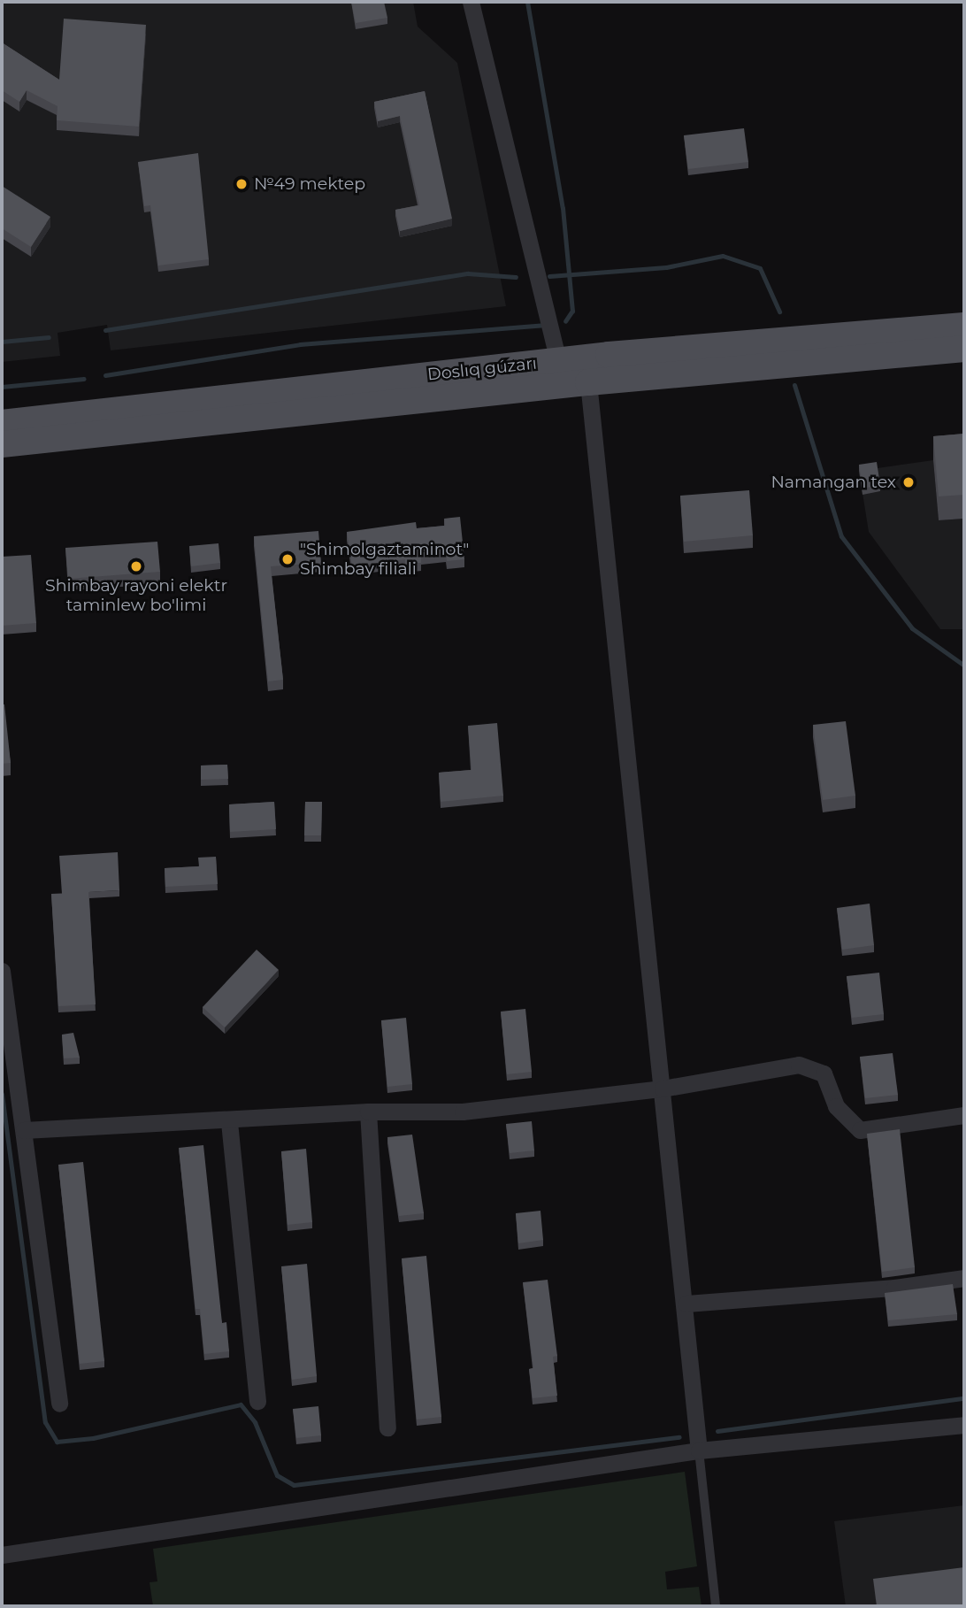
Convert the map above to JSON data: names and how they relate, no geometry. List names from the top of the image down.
{
  "streets": {
    "main road": ["Doslıq gúzarı"]
  },
  "places": [
    "№49 mektep",
    "Namangan tex",
    "\"Shimolgaztaminot\" Shimbay filiali",
    "Shimbay rayoni elektr taminlew bo'limi"
  ]
}
